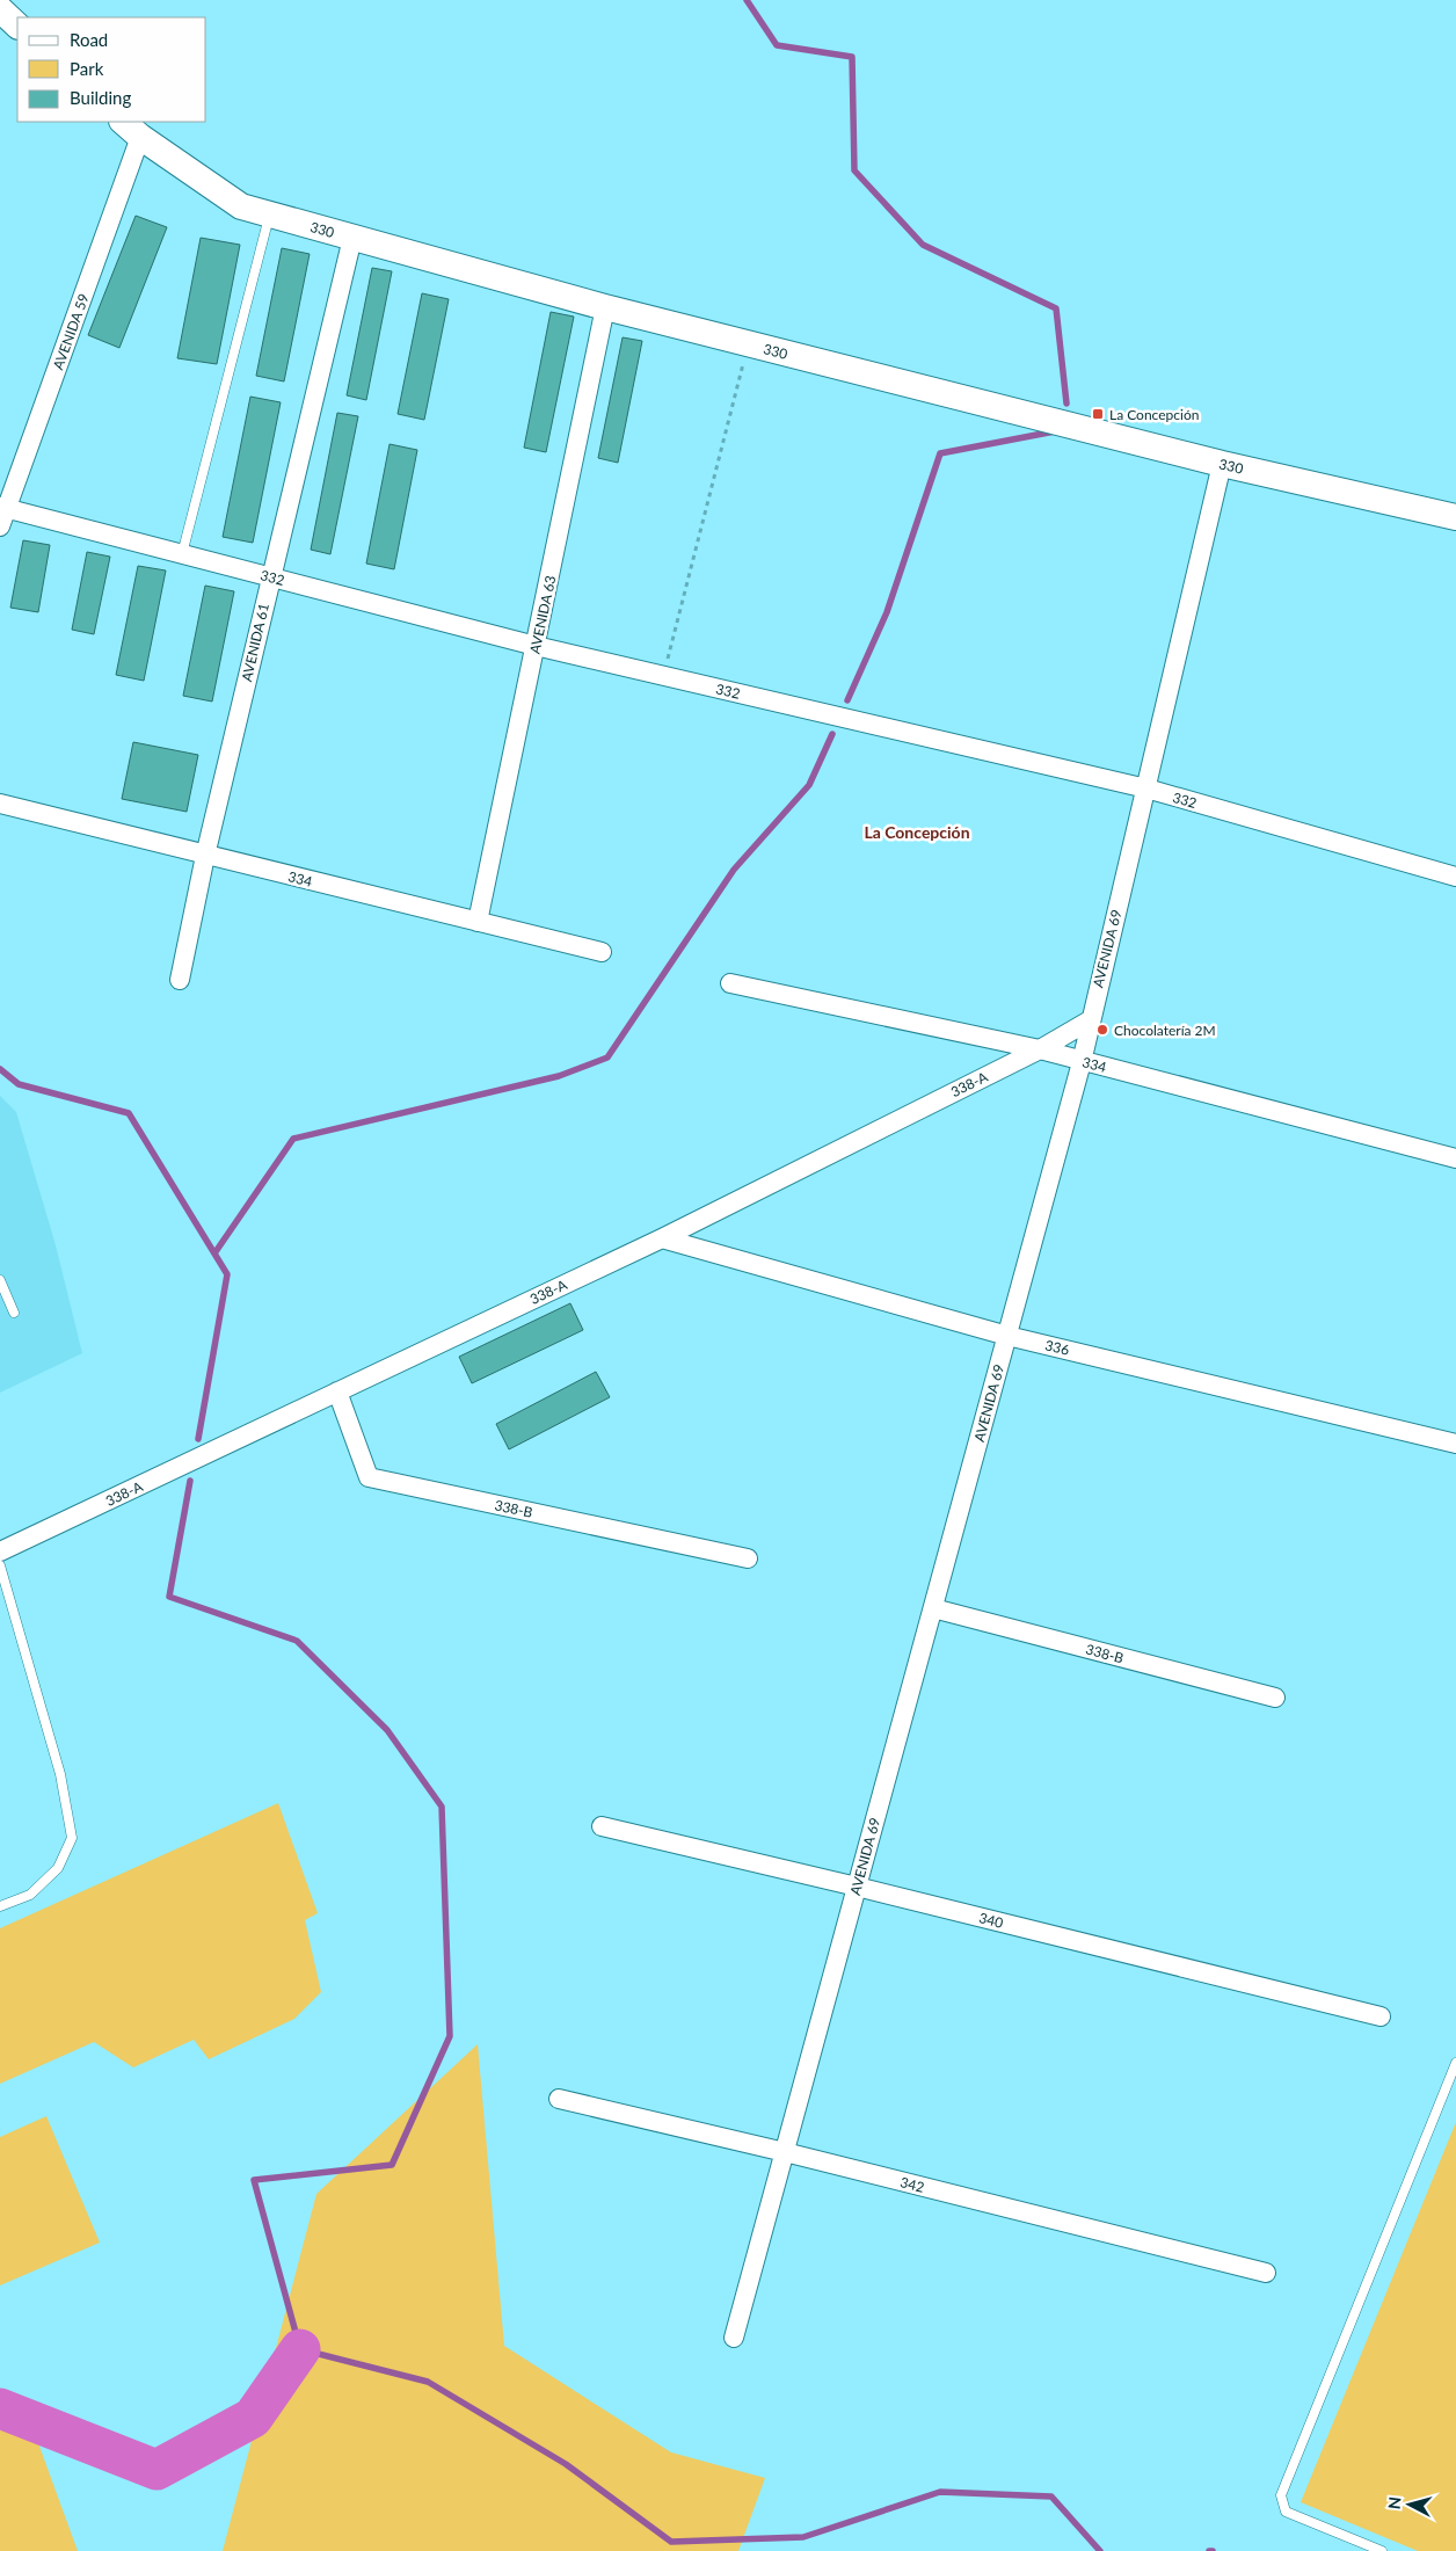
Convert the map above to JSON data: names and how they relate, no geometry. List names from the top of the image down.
{
  "streets": {
    "street": [
      "330",
      "AVENIDA 59",
      "332",
      "AVENIDA 63",
      "AVENIDA 61",
      "334",
      "AVENIDA 69",
      "338-A",
      "336",
      "338-B",
      "340",
      "342"
    ]
  },
  "crossings": [
    ["330", "AVENIDA 59"],
    ["330", "AVENIDA 63"],
    ["330", "AVENIDA 61"],
    ["330", "AVENIDA 69"],
    ["AVENIDA 59", "332"],
    ["332", "AVENIDA 63"],
    ["332", "AVENIDA 61"],
    ["332", "AVENIDA 69"],
    ["AVENIDA 63", "334"],
    ["AVENIDA 61", "334"],
    ["334", "AVENIDA 69"],
    ["334", "338-A"],
    ["AVENIDA 69", "338-A"],
    ["AVENIDA 69", "336"],
    ["AVENIDA 69", "338-B"],
    ["AVENIDA 69", "340"],
    ["AVENIDA 69", "342"],
    ["338-A", "336"],
    ["338-A", "338-B"]
  ],
  "districts": ["La Concepción"],
  "places": {
    "transit": ["La Concepción"],
    "other": ["Chocolatería 2M"]
  },
  "legend": ["Road", "Park", "Building"],
  "north": "left"
}
